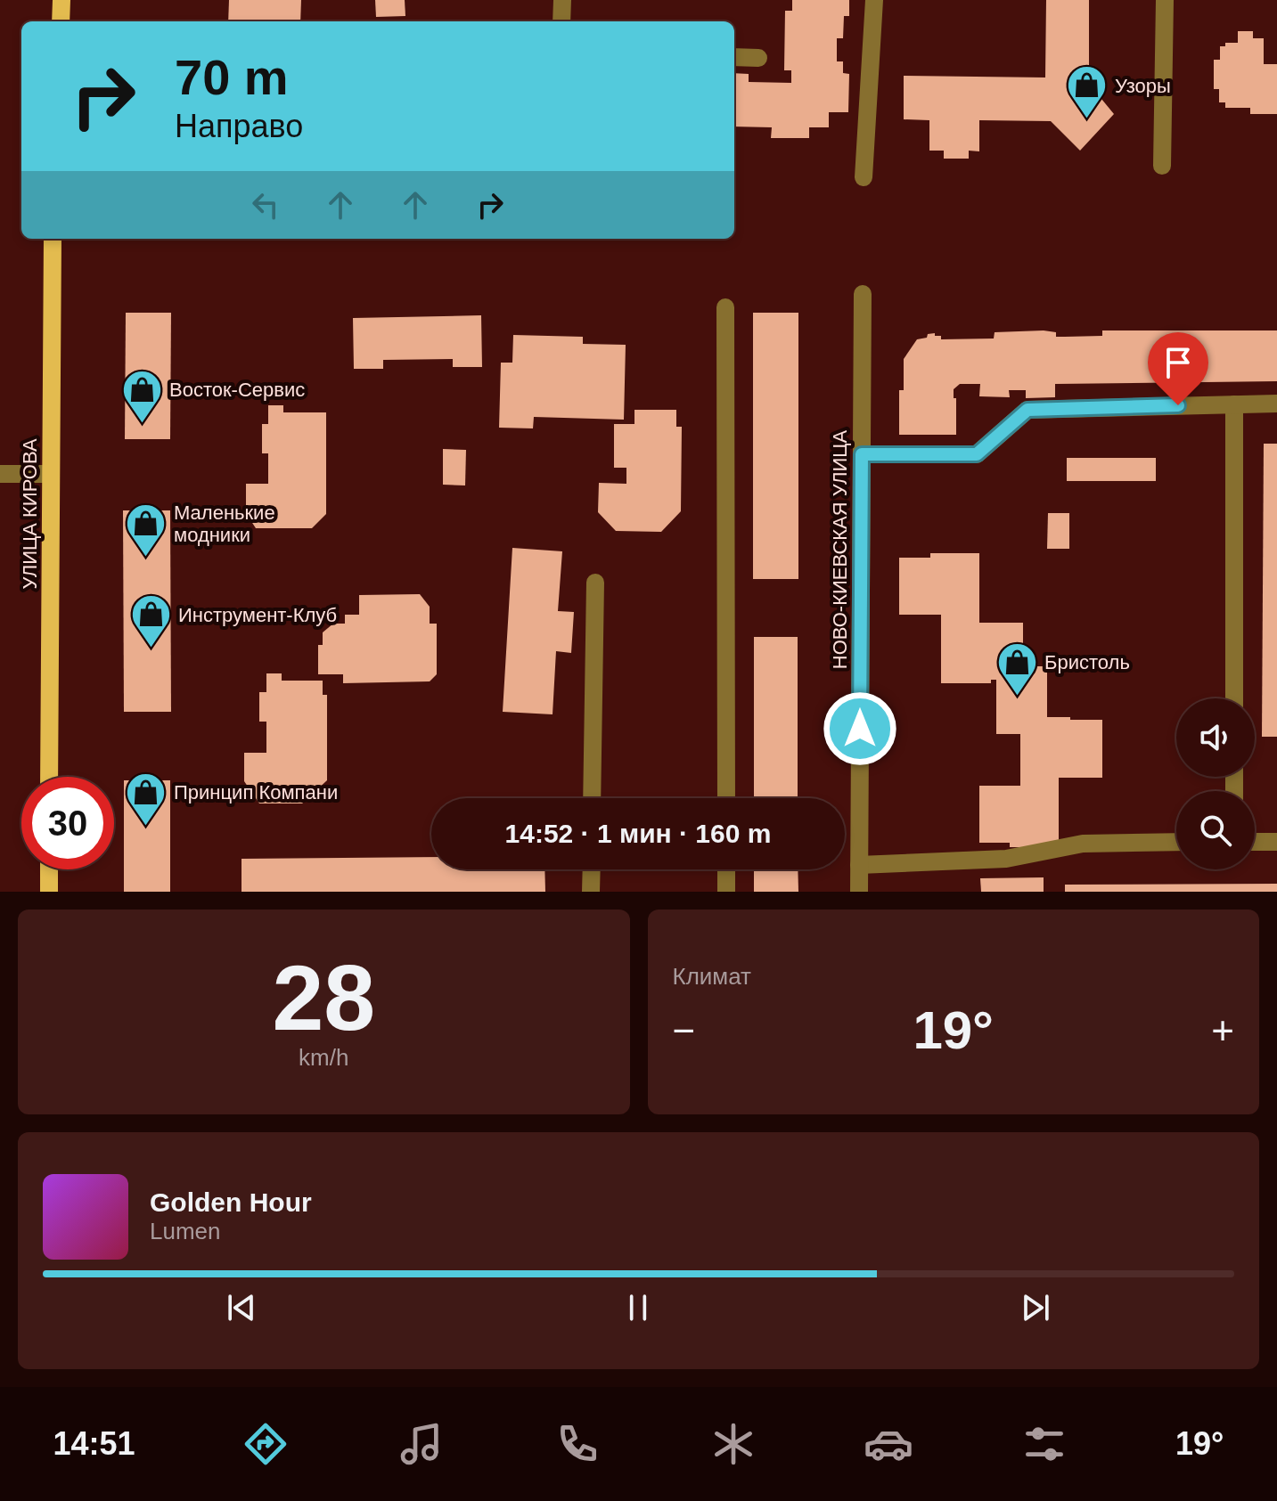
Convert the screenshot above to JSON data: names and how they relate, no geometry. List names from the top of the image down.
{
  "streets": {
    "main road": ["УЛИЦА КИРОВА"],
    "street": ["НОВО-КИЕВСКАЯ УЛИЦА"]
  },
  "places": {
    "shop": [
      "Узоры",
      "Восток-Сервис",
      "Маленькие модники",
      "Инструмент-Клуб",
      "Бристоль",
      "Принцип Компани"
    ]
  },
  "page": {
    "turn": ["70 m", "Направо"],
    "limit": "30",
    "trip": "14:52 · 1 мин · 160 m",
    "tile": [
      ["28", "km/h"],
      "Климат"
    ],
    "heat": ["−", "19°", "+"],
    "song": ["Golden Hour", "Lumen"],
    "tabs": ["14:51", "19°"]
  }
}
